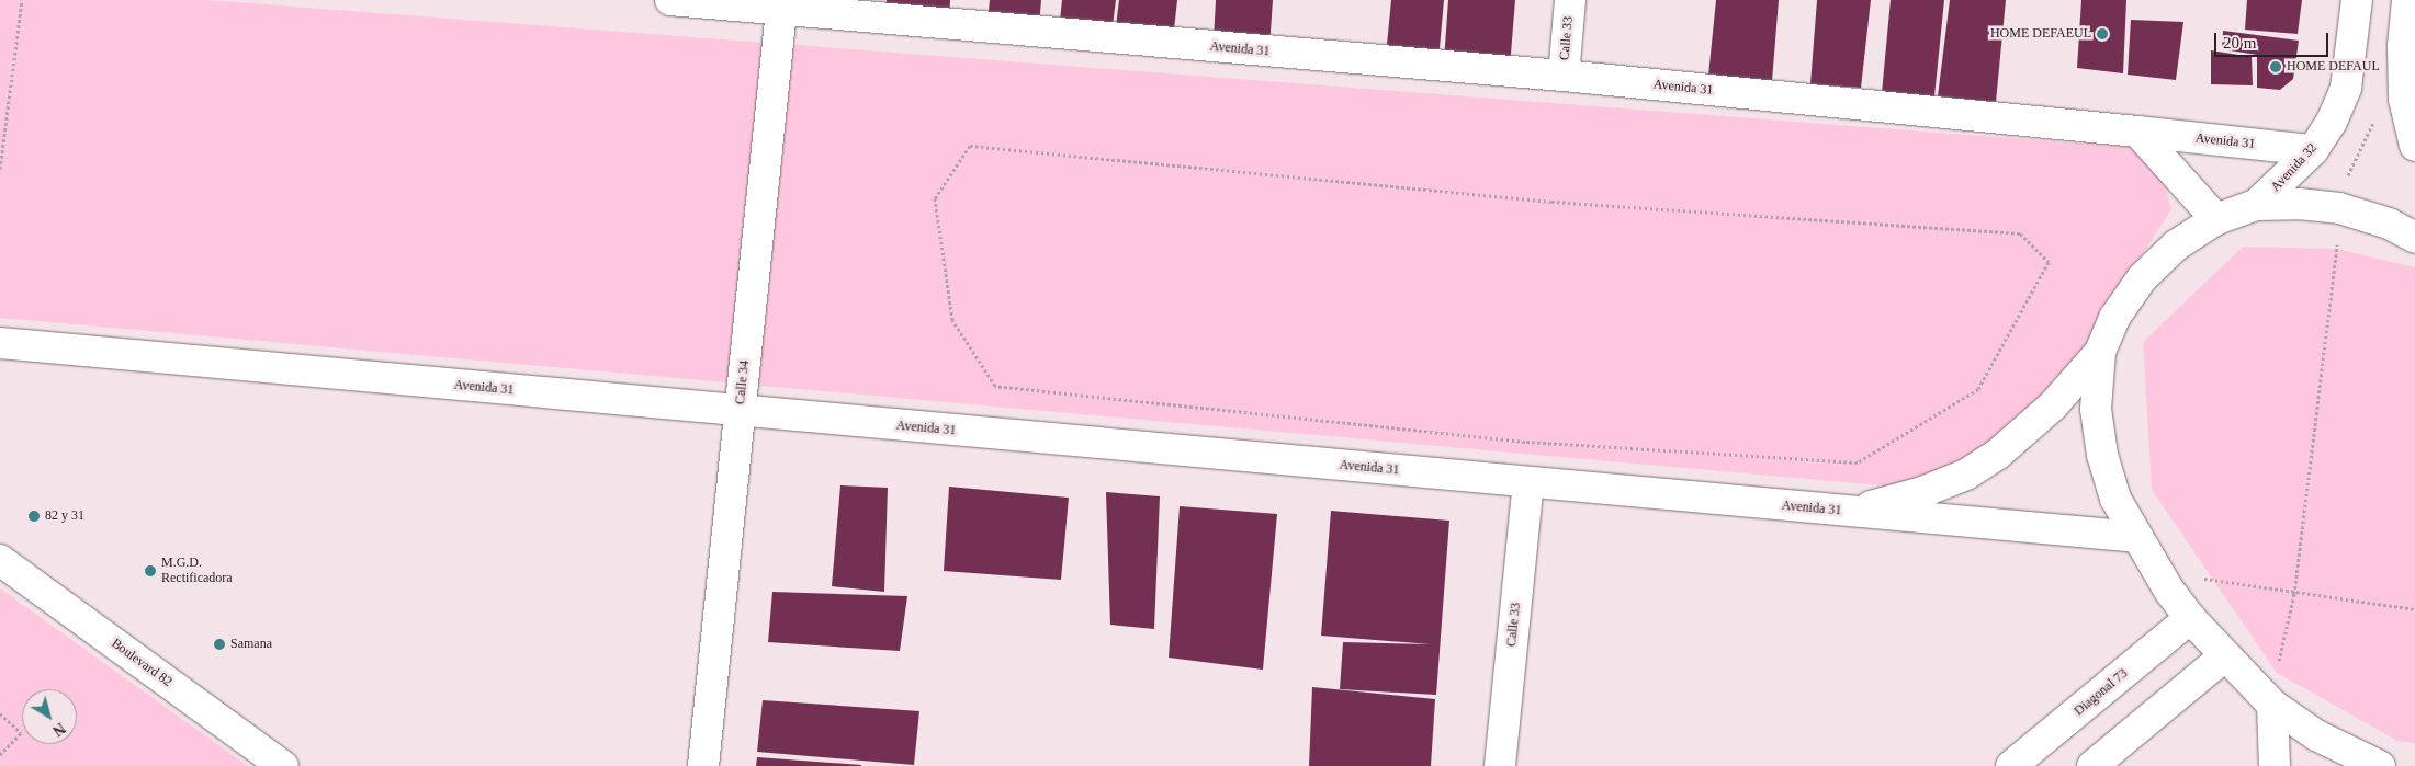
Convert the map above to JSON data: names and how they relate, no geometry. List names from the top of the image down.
{
  "streets": {
    "main road": [
      "Calle 33",
      "Avenida 31",
      "Avenida 32",
      "Calle 34",
      "Boulevard 82",
      "Diagonal 73"
    ]
  },
  "crossings": [
    ["Calle 33", "Avenida 31"],
    ["Avenida 31", "Avenida 32"],
    ["Avenida 31", "Calle 34"]
  ],
  "places": [
    "HOME DEFAEUL",
    "HOME DEFAUL",
    "82 y 31",
    "M.G.D. Rectificadora",
    "Samana"
  ],
  "scale_bar": "20 m",
  "north": "bottom right"
}
